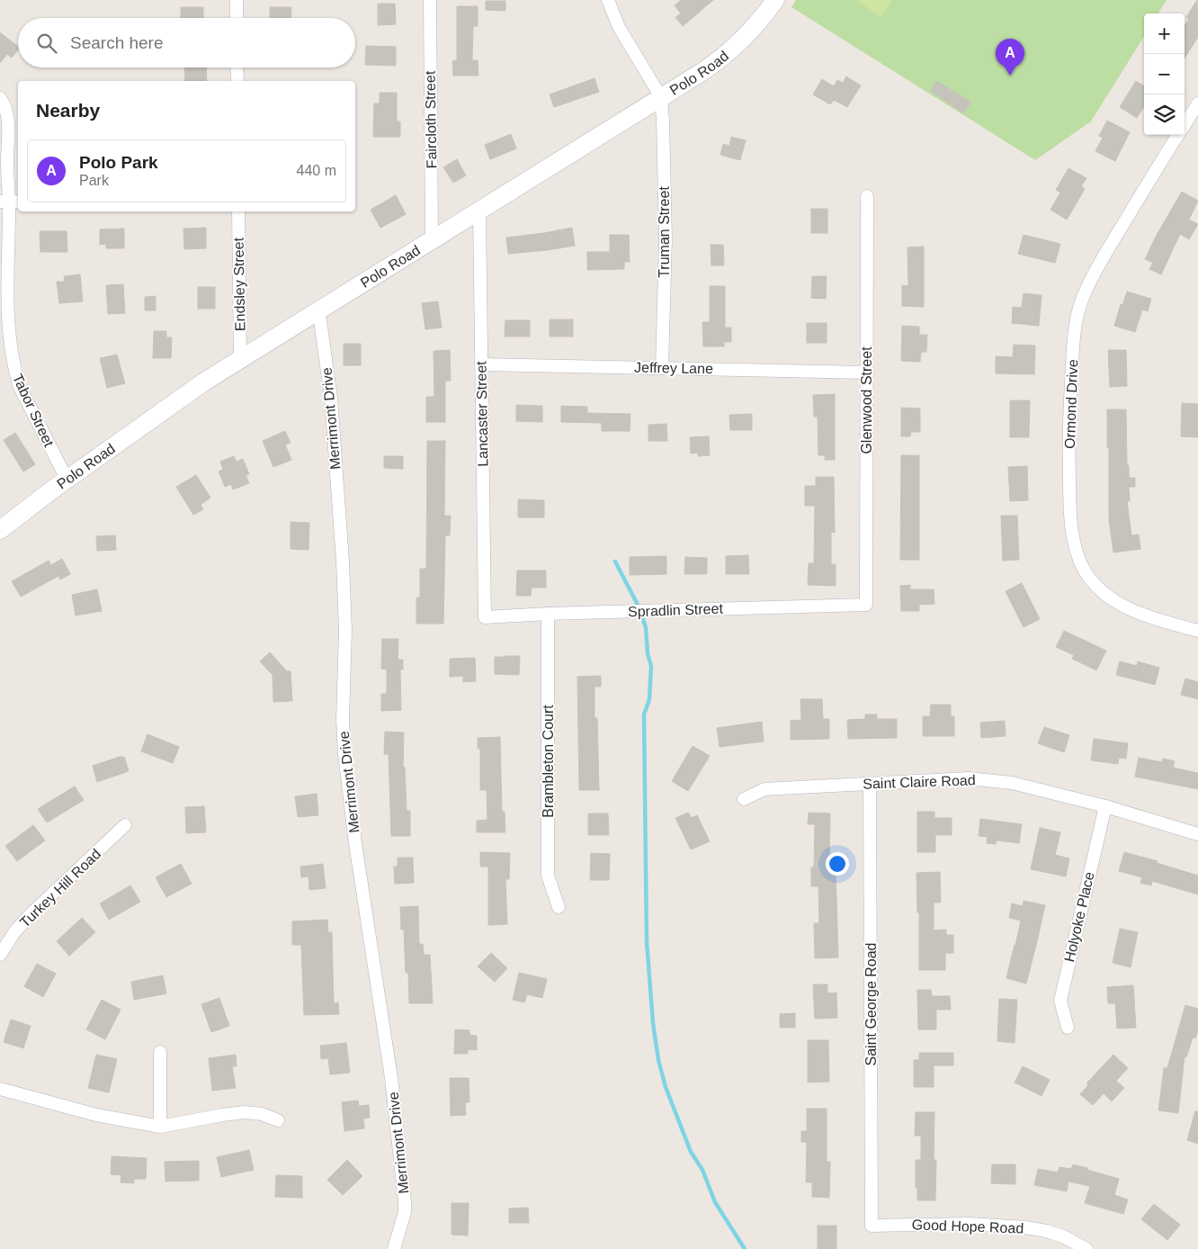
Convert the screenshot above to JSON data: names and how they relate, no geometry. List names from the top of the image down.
{
  "streets": {
    "main road": ["Polo Road"],
    "street": [
      "Faircloth Street",
      "Truman Street",
      "Endsley Street",
      "Jeffrey Lane",
      "Glenwood Street",
      "Ormond Drive",
      "Tabor Street",
      "Lancaster Street",
      "Merrimont Drive",
      "Spradlin Street",
      "Brambleton Court",
      "Saint Claire Road",
      "Turkey Hill Road",
      "Holyoke Place",
      "Saint George Road",
      "Good Hope Road"
    ]
  },
  "crossings": [
    ["Polo Road", "Faircloth Street"],
    ["Polo Road", "Truman Street"],
    ["Polo Road", "Endsley Street"],
    ["Polo Road", "Tabor Street"],
    ["Polo Road", "Lancaster Street"],
    ["Polo Road", "Merrimont Drive"],
    ["Truman Street", "Jeffrey Lane"],
    ["Jeffrey Lane", "Glenwood Street"],
    ["Jeffrey Lane", "Lancaster Street"],
    ["Glenwood Street", "Spradlin Street"],
    ["Lancaster Street", "Spradlin Street"],
    ["Spradlin Street", "Brambleton Court"],
    ["Saint Claire Road", "Holyoke Place"],
    ["Saint Claire Road", "Saint George Road"],
    ["Saint George Road", "Good Hope Road"]
  ],
  "page": {
    "map_buttons": ["+", "−"],
    "search": "Search here",
    "pins": "A",
    "heading": "Nearby",
    "list": [
      {
        "mark": "A",
        "name": "Polo Park",
        "note": "Park",
        "value": "440 m"
      }
    ]
  }
}
